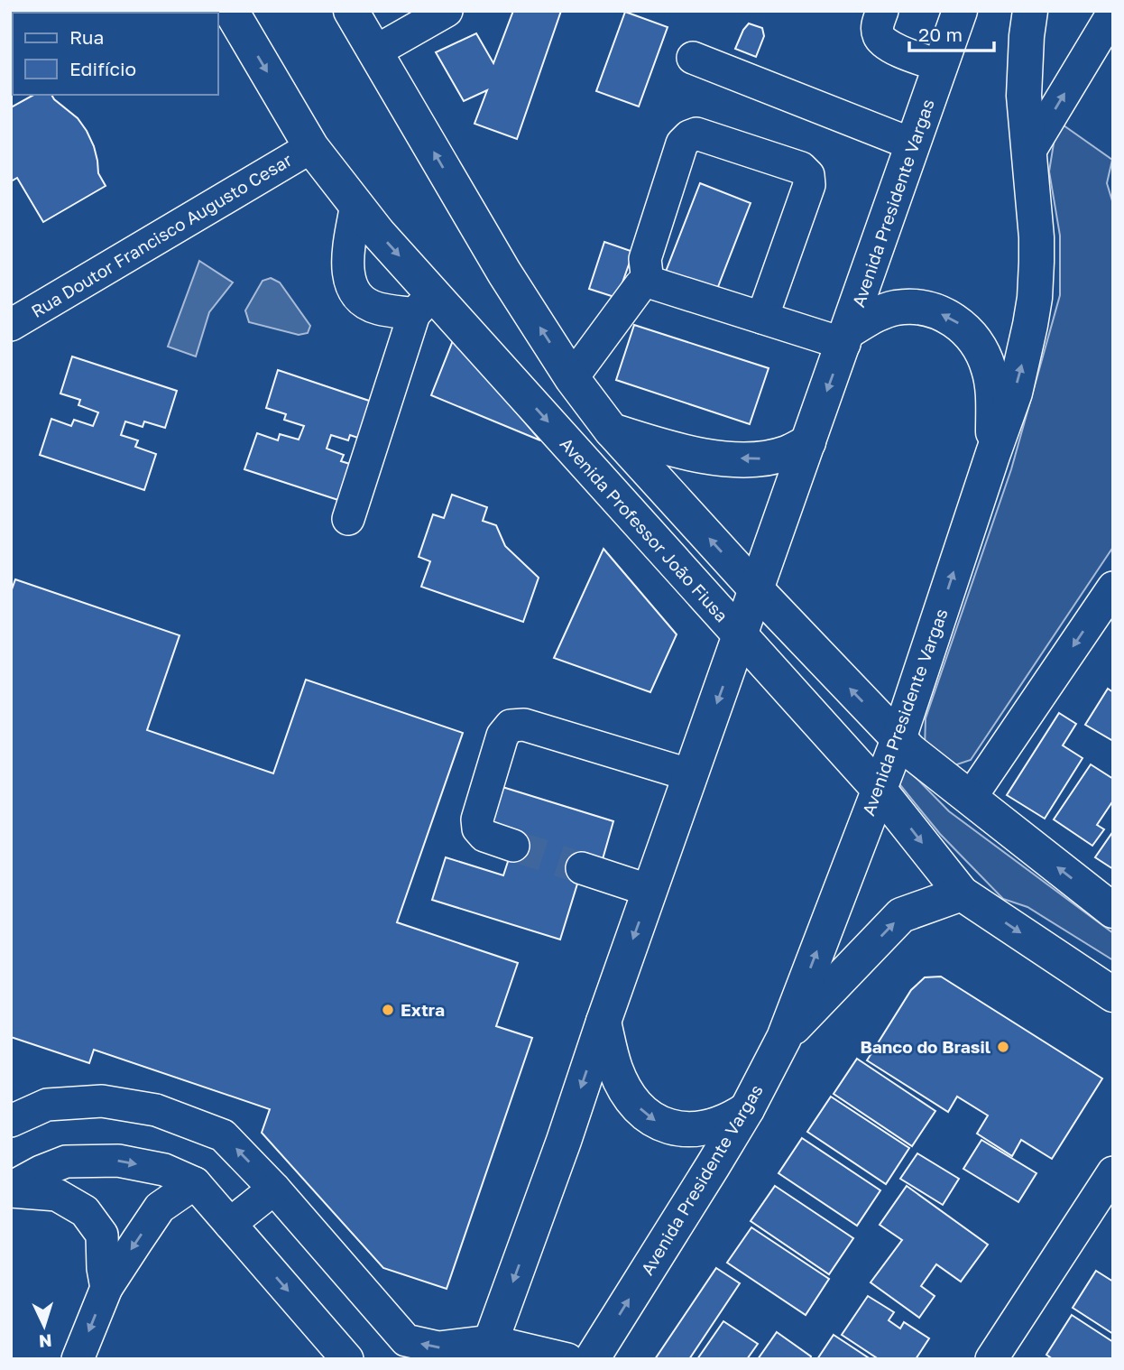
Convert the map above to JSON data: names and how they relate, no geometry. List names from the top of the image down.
{
  "streets": {
    "main road": ["Avenida Presidente Vargas", "Avenida Professor João Fiusa"],
    "street": ["Rua Doutor Francisco Augusto Cesar"]
  },
  "crossings": [
    ["Avenida Presidente Vargas", "Avenida Professor João Fiusa"],
    ["Rua Doutor Francisco Augusto Cesar", "Avenida Professor João Fiusa"]
  ],
  "places": ["Extra", "Banco do Brasil"],
  "legend": ["Rua", "Edifício"],
  "scale_bar": "20 m",
  "north": "bottom"
}
